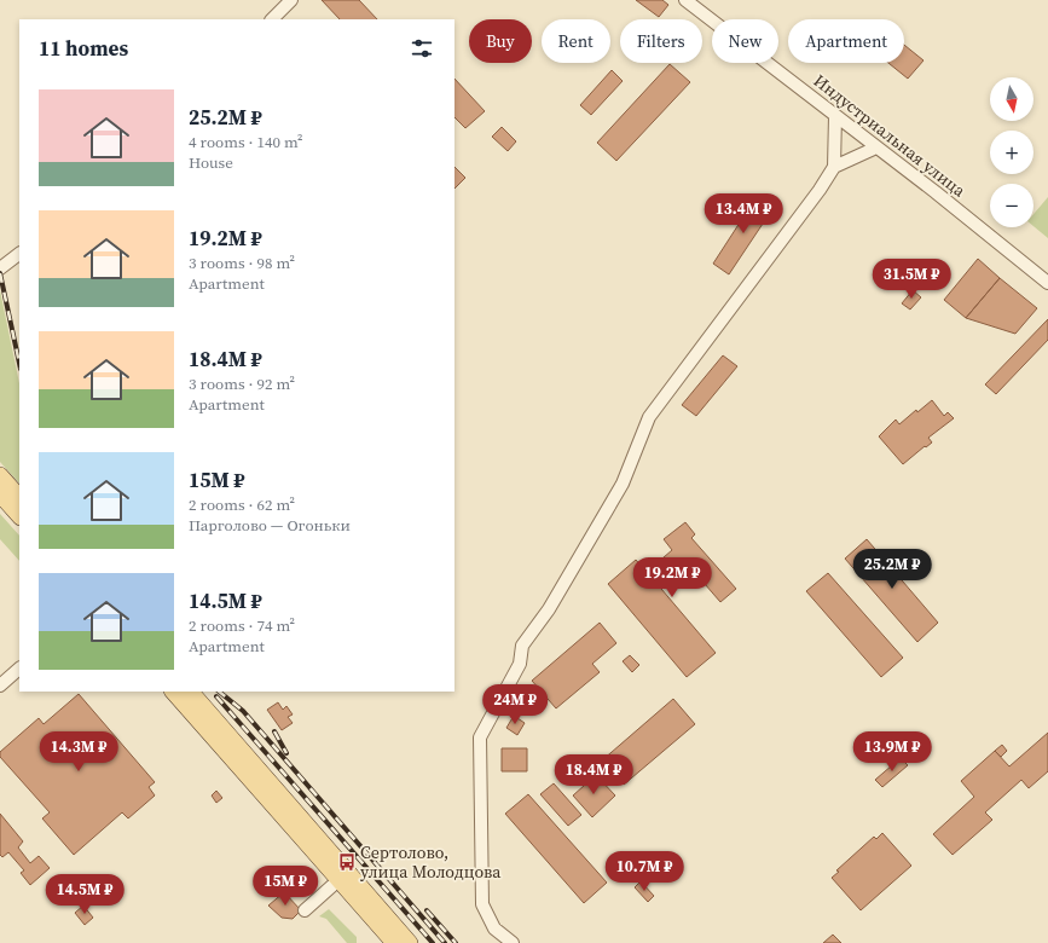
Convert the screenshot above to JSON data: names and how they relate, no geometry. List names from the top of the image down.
{
  "streets": {
    "street": ["Индустриальная улица"]
  },
  "places": {
    "bus stop": ["Сертолово, улица Молодцова"]
  },
  "north": "bottom",
  "page": {
    "chip": [
      "Buy",
      "Rent",
      "Filters",
      "New",
      "Apartment"
    ],
    "heading": "11 homes",
    "map_buttons": ["+", "−"],
    "list": [
      {
        "name": "25.2M ₽",
        "note": "4 rooms · 140 m² · House"
      },
      {
        "name": "19.2M ₽",
        "note": "3 rooms · 98 m² · Apartment"
      },
      {
        "name": "18.4M ₽",
        "note": "3 rooms · 92 m² · Apartment"
      },
      {
        "name": "15M ₽",
        "note": "2 rooms · 62 m² · Парголово — Огоньки"
      },
      {
        "name": "14.5M ₽",
        "note": "2 rooms · 74 m² · Apartment"
      }
    ],
    "price": [
      "13.4M ₽",
      "31.5M ₽",
      "25.2M ₽",
      "19.2M ₽",
      "24M ₽",
      "14.3M ₽",
      "13.9M ₽",
      "18.4M ₽",
      "10.7M ₽",
      "15M ₽",
      "14.5M ₽"
    ]
  }
}
